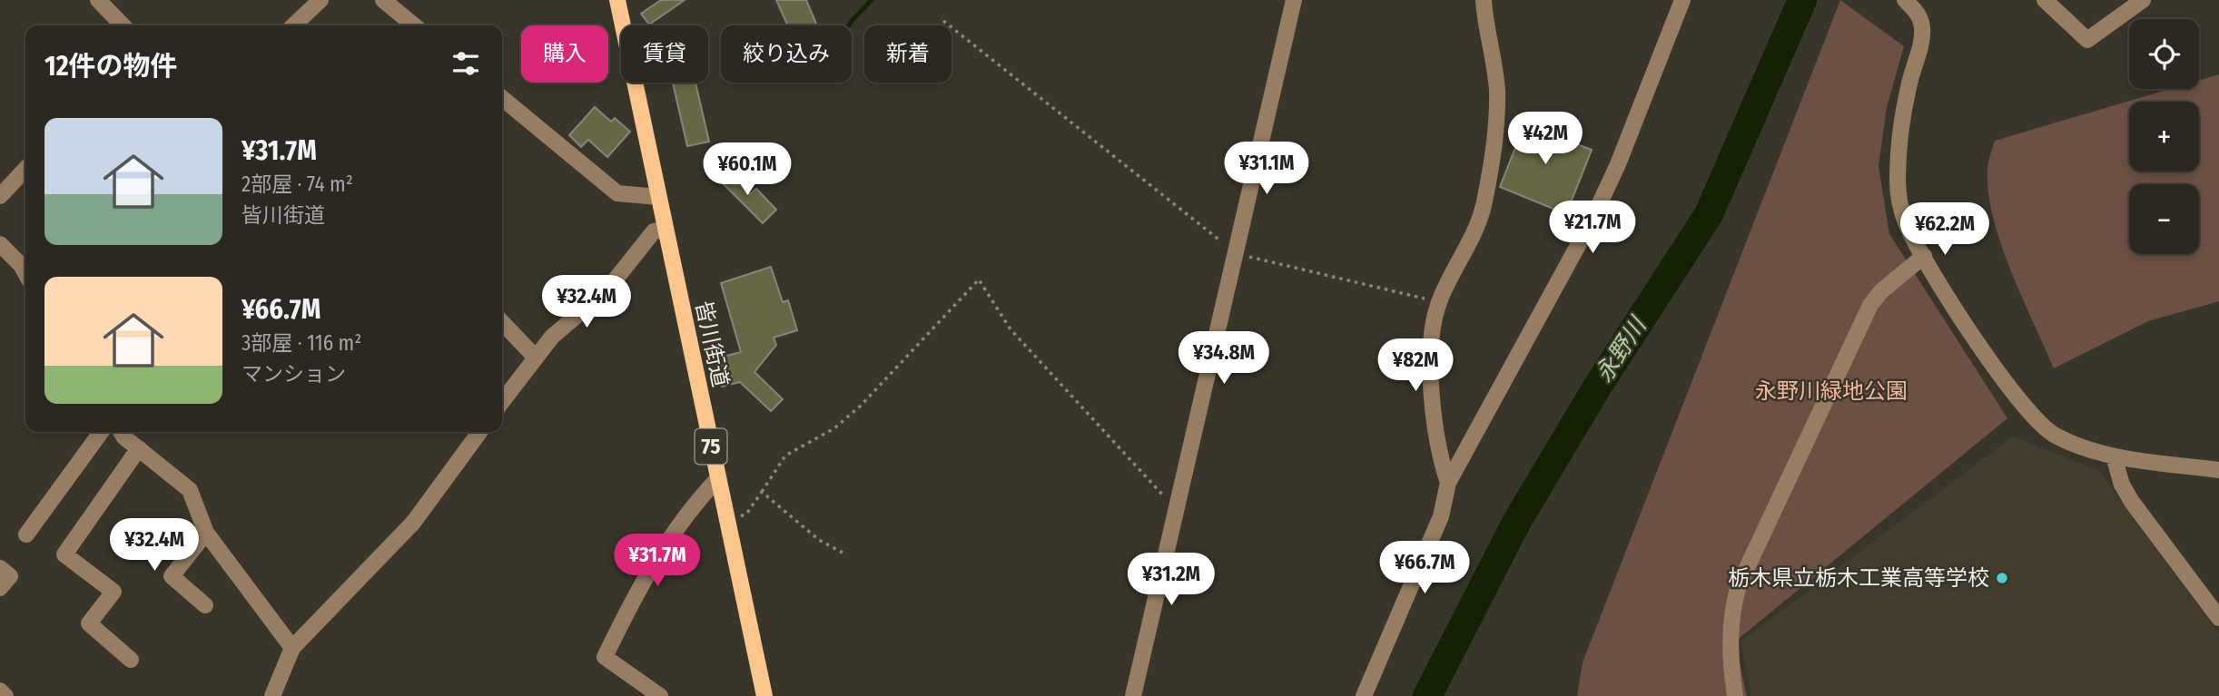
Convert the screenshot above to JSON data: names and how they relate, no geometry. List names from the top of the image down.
{
  "streets": {
    "main road": ["皆川街道", "75"]
  },
  "water": ["永野川"],
  "parks": ["永野川緑地公園"],
  "places": ["栃木県立栃木工業高等学校"],
  "page": {
    "map_buttons": ["+", "−"],
    "chip": [
      "購入",
      "賃貸",
      "絞り込み",
      "新着"
    ],
    "heading": "12件の物件",
    "list": [
      {
        "name": "¥31.7M",
        "note": "2部屋 · 74 m² · 皆川街道"
      },
      {
        "name": "¥66.7M",
        "note": "3部屋 · 116 m² · マンション"
      }
    ],
    "price": [
      "¥42M",
      "¥31.1M",
      "¥60.1M",
      "¥21.7M",
      "¥62.2M",
      "¥32.4M",
      "¥34.8M",
      "¥82M",
      "¥32.4M",
      "¥31.7M",
      "¥66.7M",
      "¥31.2M"
    ]
  }
}
